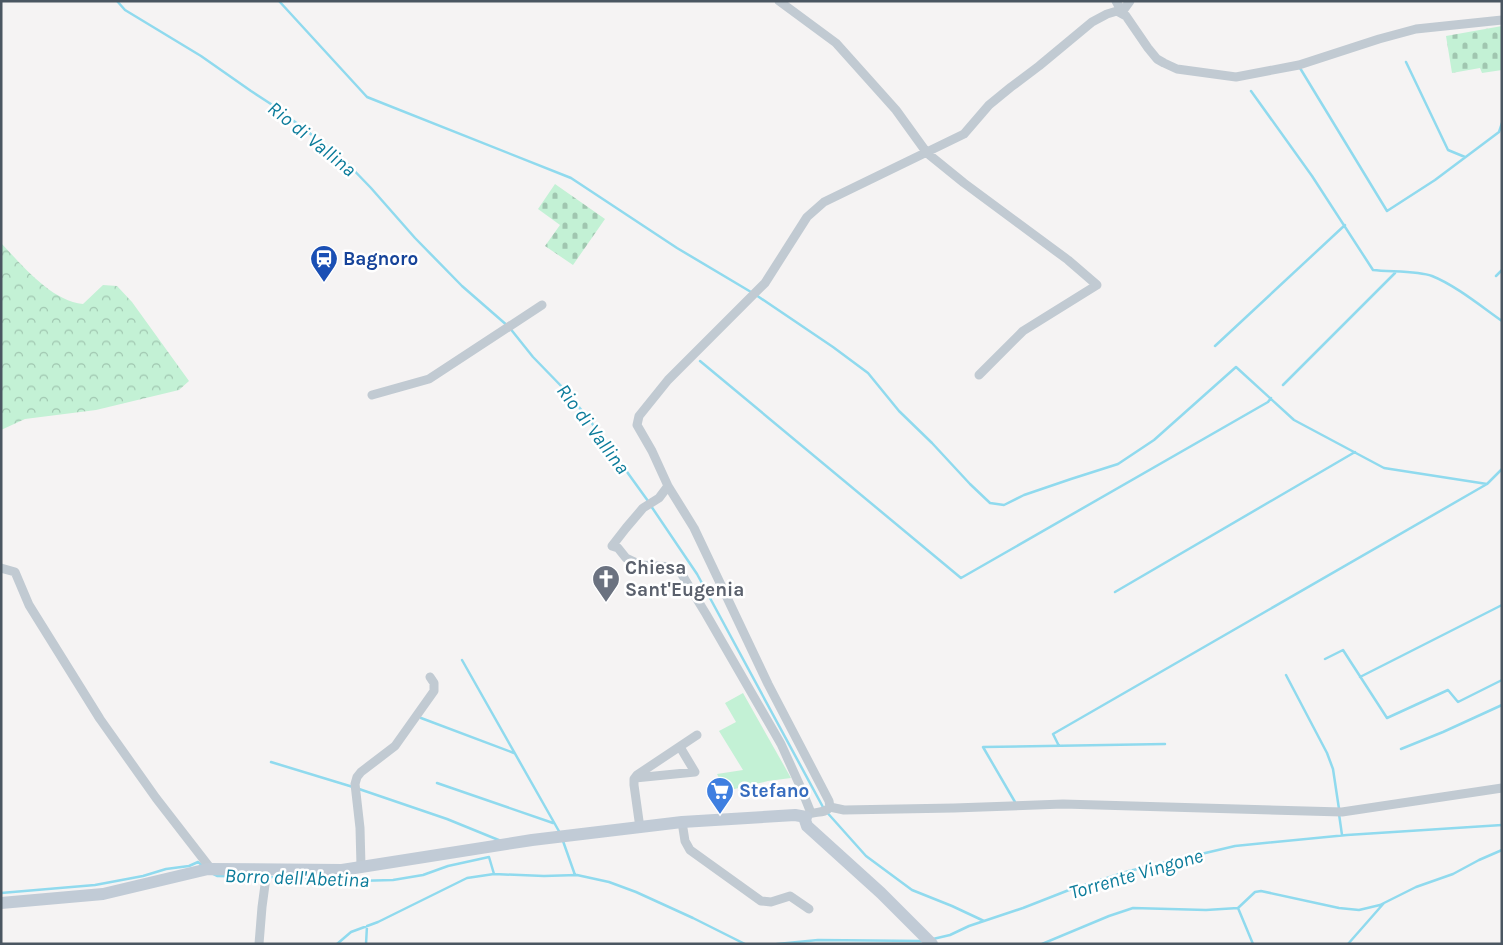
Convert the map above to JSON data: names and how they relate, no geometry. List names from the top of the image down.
{
  "water": ["Rio di Vallina", "Torrente Vingone", "Borro dell'Abetina"],
  "places": {
    "station": ["Bagnoro"],
    "church": ["Chiesa Sant'Eugenia"],
    "supermarket": ["Stefano"]
  }
}
